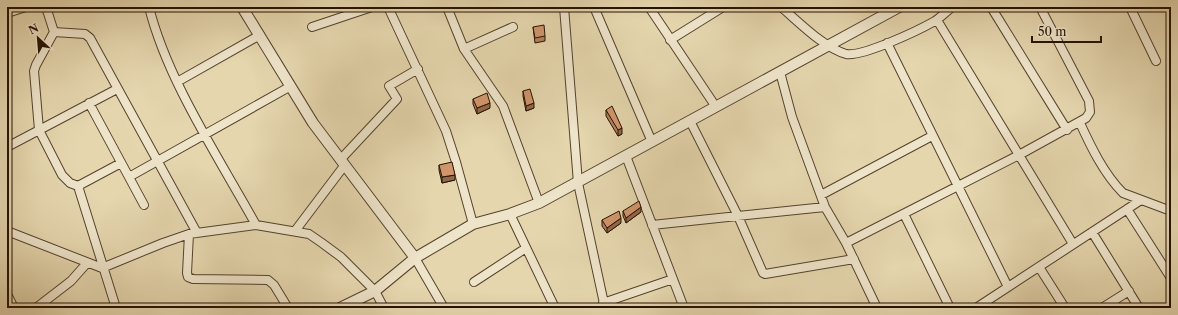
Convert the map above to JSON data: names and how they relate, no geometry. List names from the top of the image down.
{
  "scale_bar": "50 m",
  "north": "top left"
}
